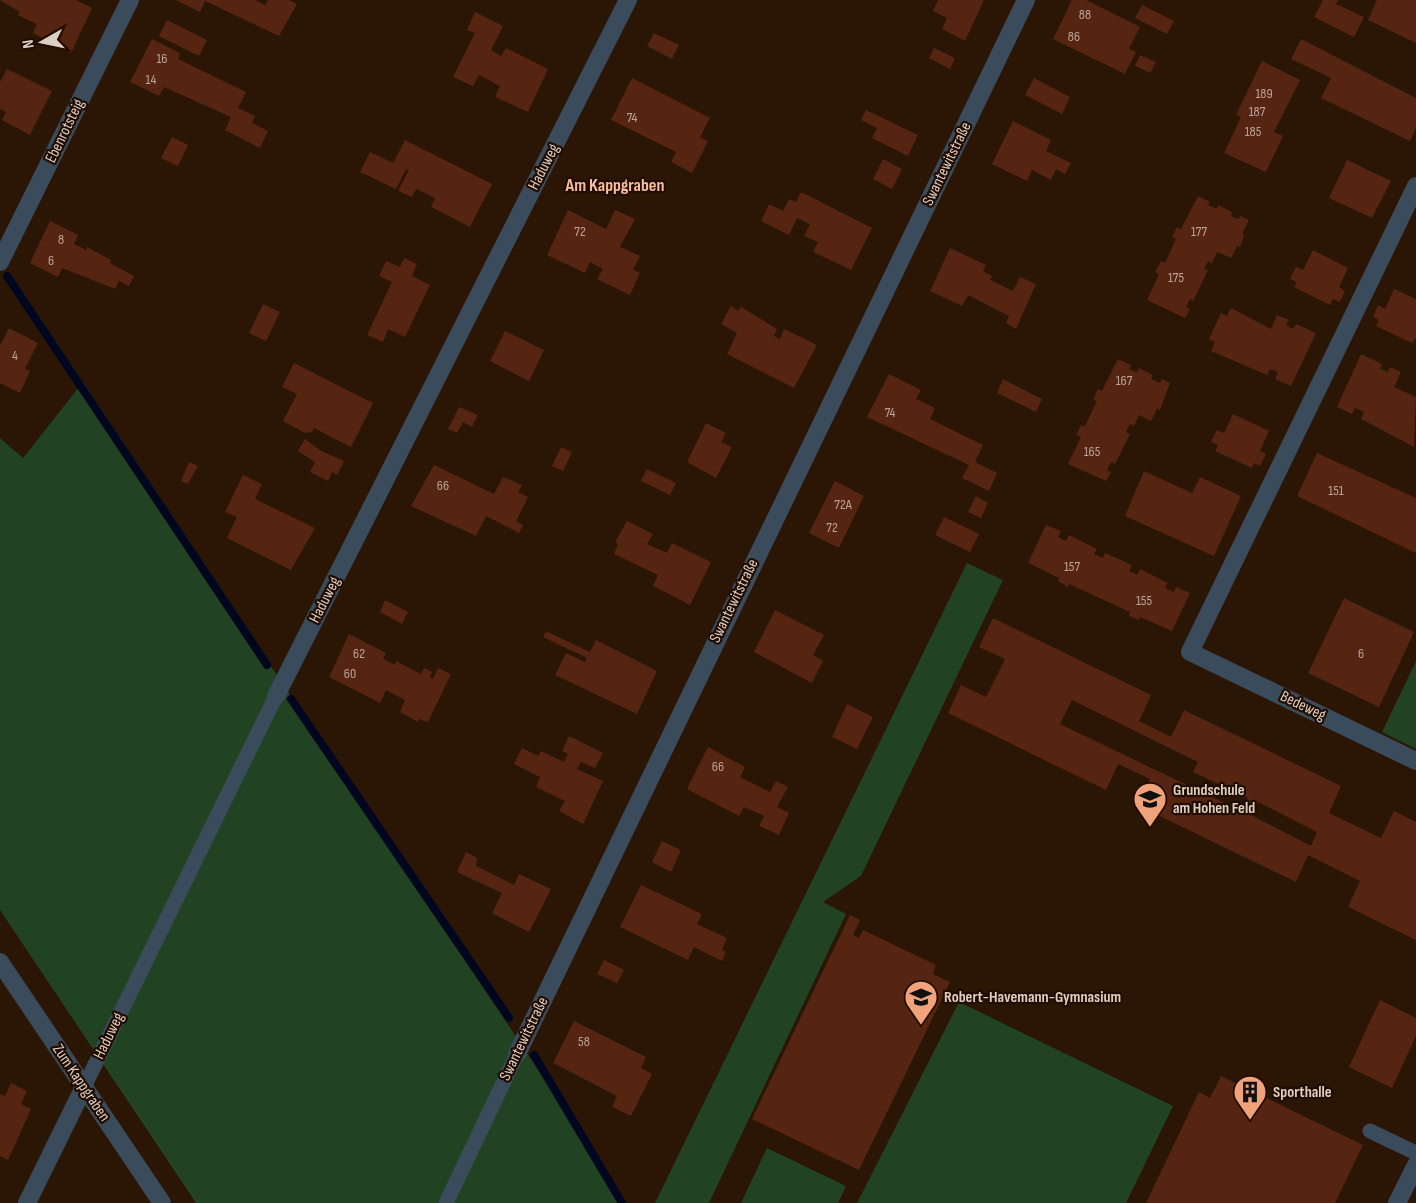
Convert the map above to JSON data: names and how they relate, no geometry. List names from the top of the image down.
{
  "streets": {
    "street": [
      "Ebenrotsteig",
      "Swantewitstraße",
      "Haduweg",
      "Bedeweg",
      "Zum Kappgraben"
    ]
  },
  "crossings": [
    ["Haduweg", "Zum Kappgraben"]
  ],
  "districts": ["Am Kappgraben"],
  "places": {
    "school or university": ["Grundschule am Hohen Feld", "Robert-Havemann-Gymnasium"],
    "building": ["Sporthalle"]
  },
  "house_numbers": [
    "88",
    "86",
    "16",
    "14",
    "189",
    "187",
    "74",
    "185",
    "72",
    "177",
    "8",
    "6",
    "175",
    "4",
    "167",
    "74",
    "165",
    "66",
    "151",
    "72A",
    "72",
    "157",
    "155",
    "62",
    "6",
    "60",
    "66",
    "58"
  ],
  "north": "left"
}
